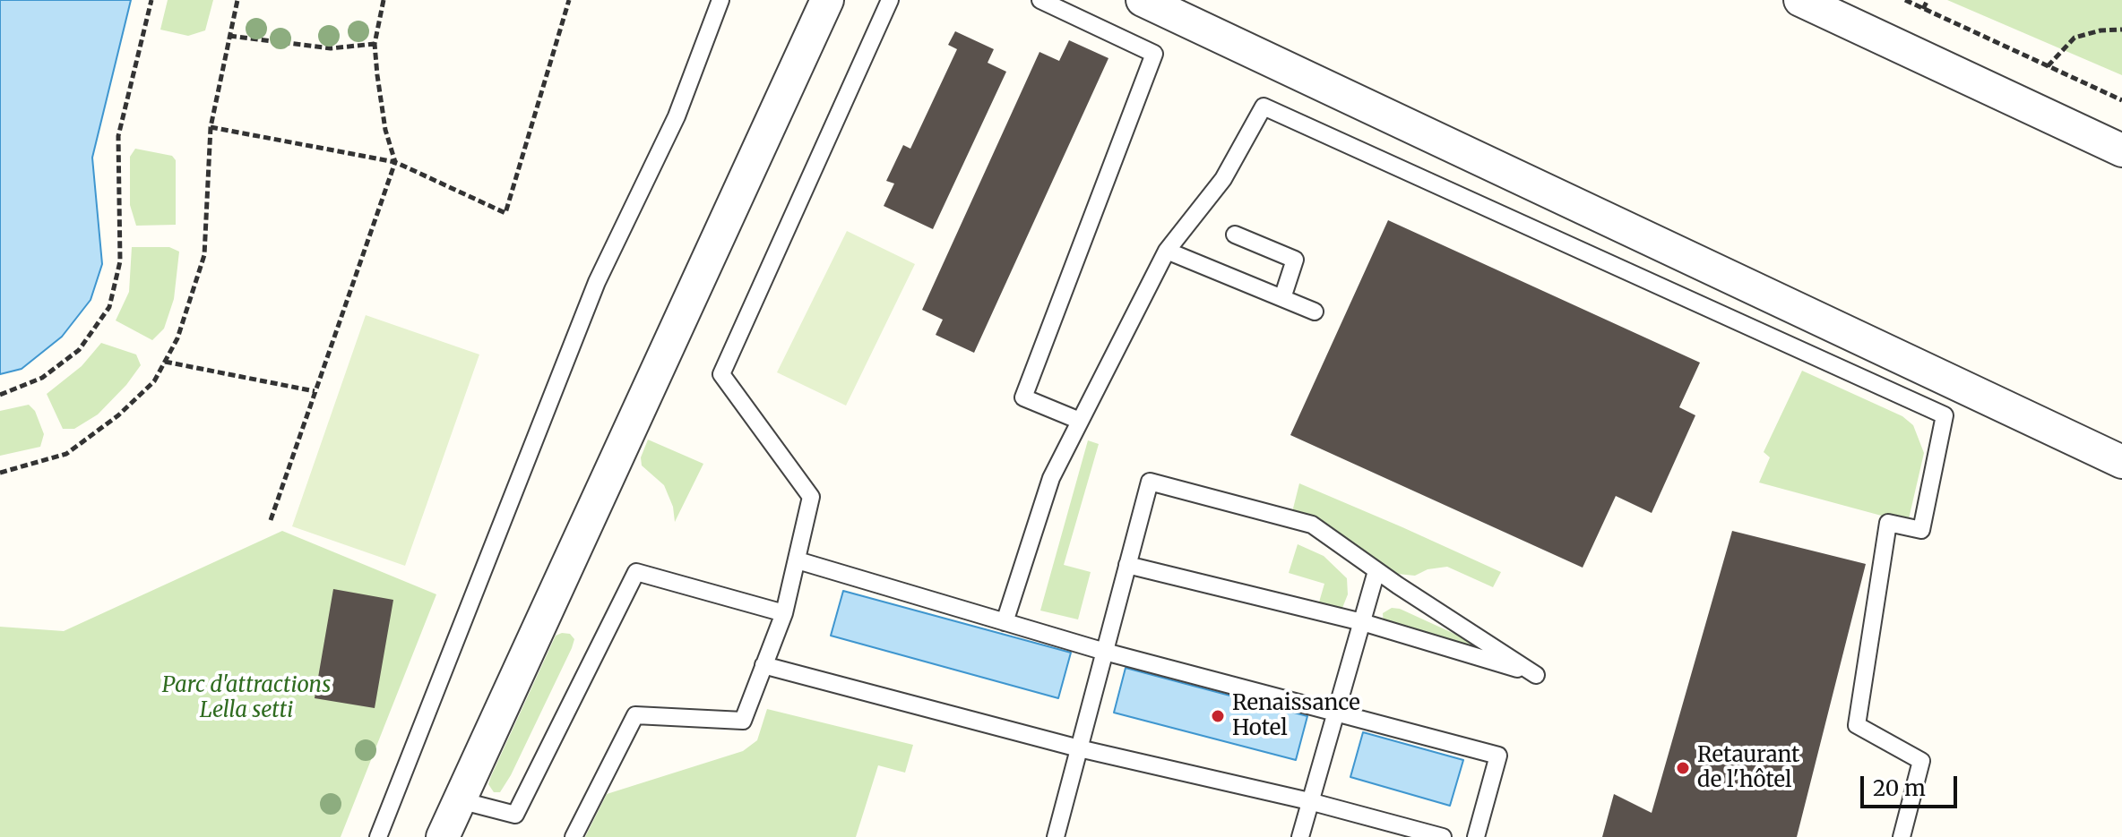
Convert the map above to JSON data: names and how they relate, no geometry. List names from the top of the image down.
{
  "parks": ["Parc d'attractions Lella setti"],
  "places": ["Renaissance Hotel", "Retaurant de l'hôtel"],
  "scale_bar": "20 m"
}
